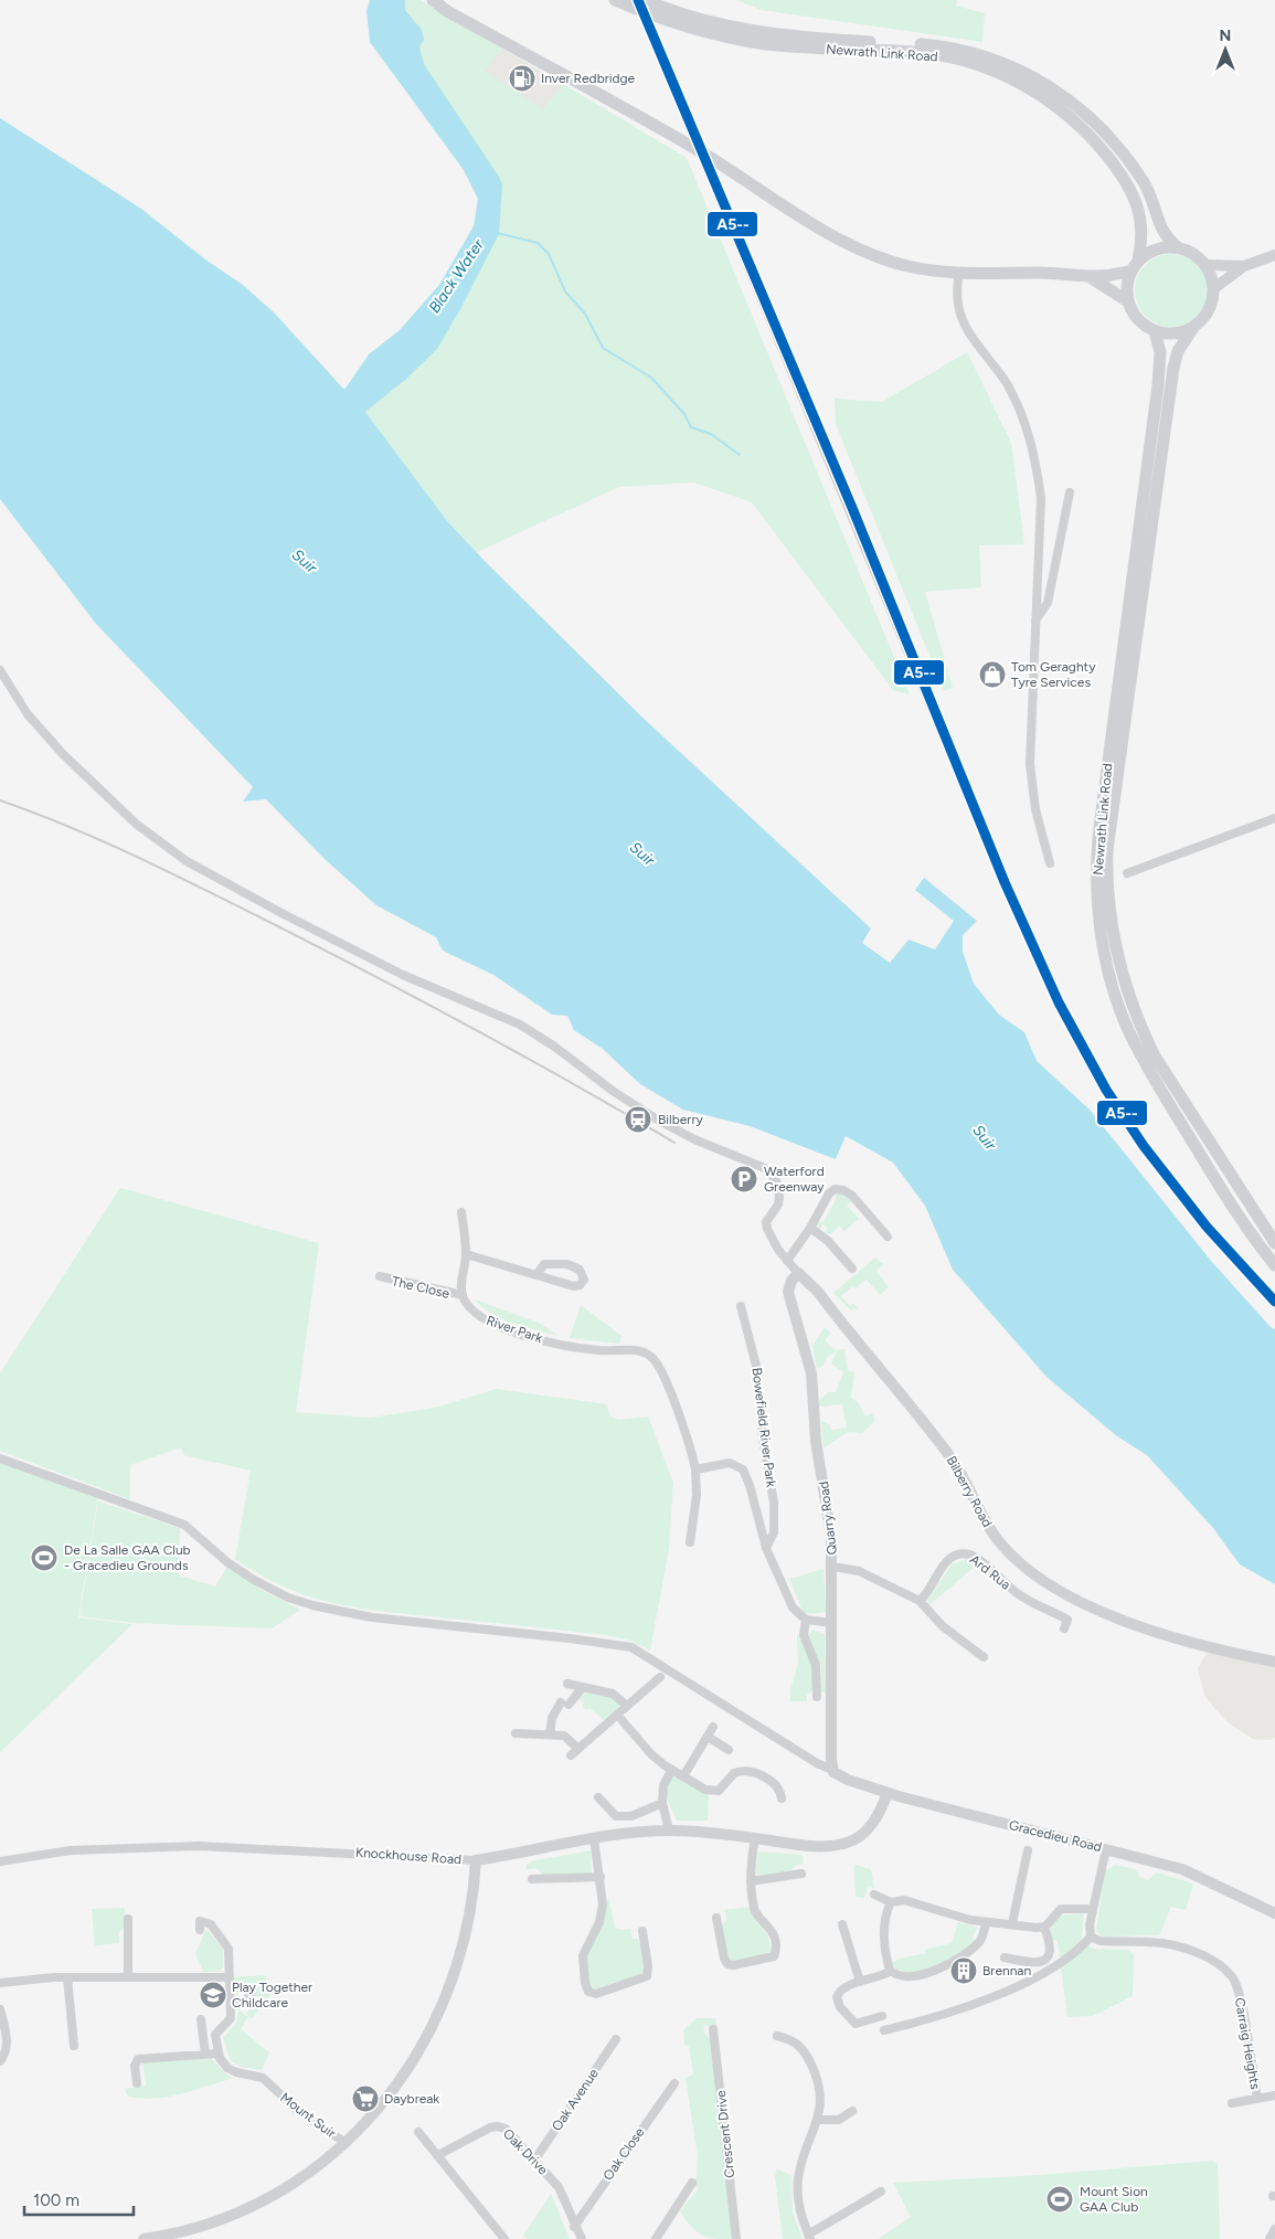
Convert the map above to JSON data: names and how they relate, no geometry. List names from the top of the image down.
{
  "streets": {
    "main road": ["Newrath Link Road"],
    "street": [
      "The Close",
      "River Park",
      "Bowefield River Park",
      "Bilberry Road",
      "Quarry Road",
      "Ard Rua",
      "Gracedieu Road",
      "Knockhouse Road",
      "Carraig Heights",
      "Oak Avenue",
      "Mount Suir",
      "Crescent Drive",
      "Oak Drive",
      "Oak Close"
    ]
  },
  "crossings": [
    ["The Close", "River Park"],
    ["River Park", "Bowefield River Park"],
    ["Bilberry Road", "Quarry Road"],
    ["Quarry Road", "Gracedieu Road"],
    ["Gracedieu Road", "Knockhouse Road"],
    ["Oak Avenue", "Oak Drive"],
    ["Oak Drive", "Oak Close"]
  ],
  "water": ["Black Water", "Suir"],
  "places": {
    "fuel station": ["Inver Redbridge"],
    "shop": ["Tom Geraghty Tyre Services"],
    "station": ["Bilberry"],
    "parking": ["Waterford Greenway"],
    "sports": ["De La Salle GAA Club - Gracedieu Grounds", "Mount Sion GAA Club"],
    "building": ["Brennan"],
    "school or university": ["Play Together Childcare"],
    "supermarket": ["Daybreak"]
  },
  "lines": ["transit line A5--"],
  "scale_bar": "100 m",
  "north": "top"
}
